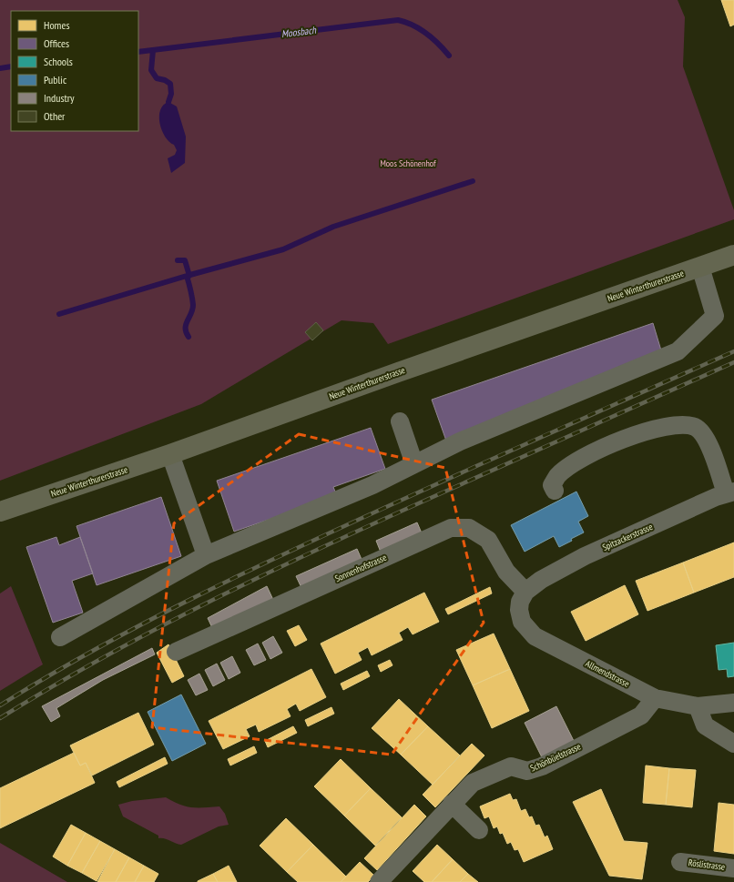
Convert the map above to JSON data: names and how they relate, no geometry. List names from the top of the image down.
{
  "streets": {
    "main road": ["Neue Winterthurerstrasse"],
    "street": [
      "Spitzackerstrasse",
      "Sonnenhofstrasse",
      "Allmendstrasse",
      "Schönbüelstrasse",
      "Röslistrasse"
    ]
  },
  "crossings": [
    ["Spitzackerstrasse", "Sonnenhofstrasse"],
    ["Spitzackerstrasse", "Allmendstrasse"],
    ["Sonnenhofstrasse", "Allmendstrasse"],
    ["Allmendstrasse", "Schönbüelstrasse"]
  ],
  "water": ["Moosbach"],
  "parks": ["Moos Schönenhof"],
  "legend": [
    "Homes",
    "Offices",
    "Schools",
    "Public",
    "Industry",
    "Other"
  ]
}
